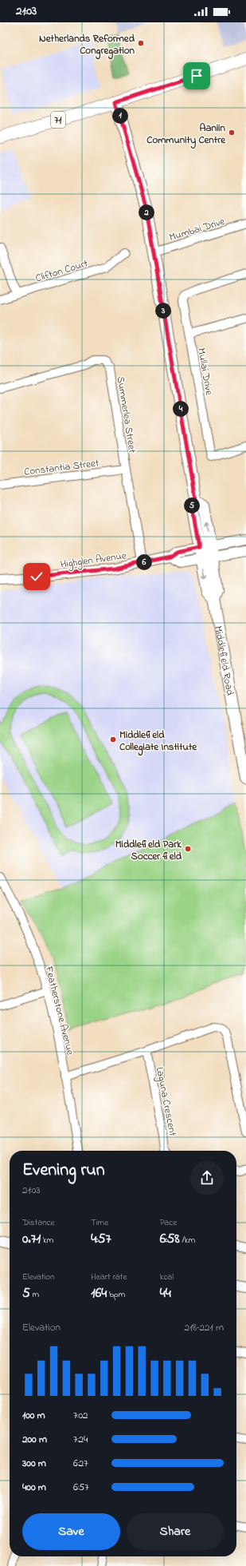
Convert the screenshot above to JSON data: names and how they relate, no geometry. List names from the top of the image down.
{
  "streets": {
    "main road": ["71", "Middlefield Road"],
    "street": [
      "Mumbai Drive",
      "Clifton Court",
      "Mullai Drive",
      "Summerlea Street",
      "Constantia Street",
      "Highglen Avenue",
      "Featherstone Avenue",
      "Laguna Crescent"
    ]
  },
  "crossings": [
    ["71", "Middlefield Road"],
    ["Mumbai Drive", "Middlefield Road"],
    ["Summerlea Street", "Constantia Street"],
    ["Summerlea Street", "Highglen Avenue"],
    ["Highglen Avenue", "Middlefield Road"]
  ],
  "places": [
    "Netherlands Reformed Congregation",
    "Aaniin Community Centre",
    "Middlefield Collegiate Institute",
    "Middlefield Park Soccer field"
  ],
  "page": {
    "status": "21:03",
    "pins": [
      "1",
      "2",
      "3",
      "4",
      "5",
      "6"
    ],
    "heading": ["Evening run", "21:03"],
    "stats": [
      ["Distance", "0.71 km"],
      ["Time", "4:57"],
      ["Pace", "6:58 /km"],
      ["Elevation", "5 m"],
      ["Heart rate", "164 bpm"],
      ["kcal", "44"]
    ],
    "chart": ["Elevation", "218–221 m"],
    "list": [
      {
        "name": "100 m",
        "note": "7:02"
      },
      {
        "name": "200 m",
        "note": "7:24"
      },
      {
        "name": "300 m",
        "note": "6:27"
      },
      {
        "name": "400 m",
        "note": "6:57"
      }
    ],
    "buttons": ["Save", "Share"]
  }
}
